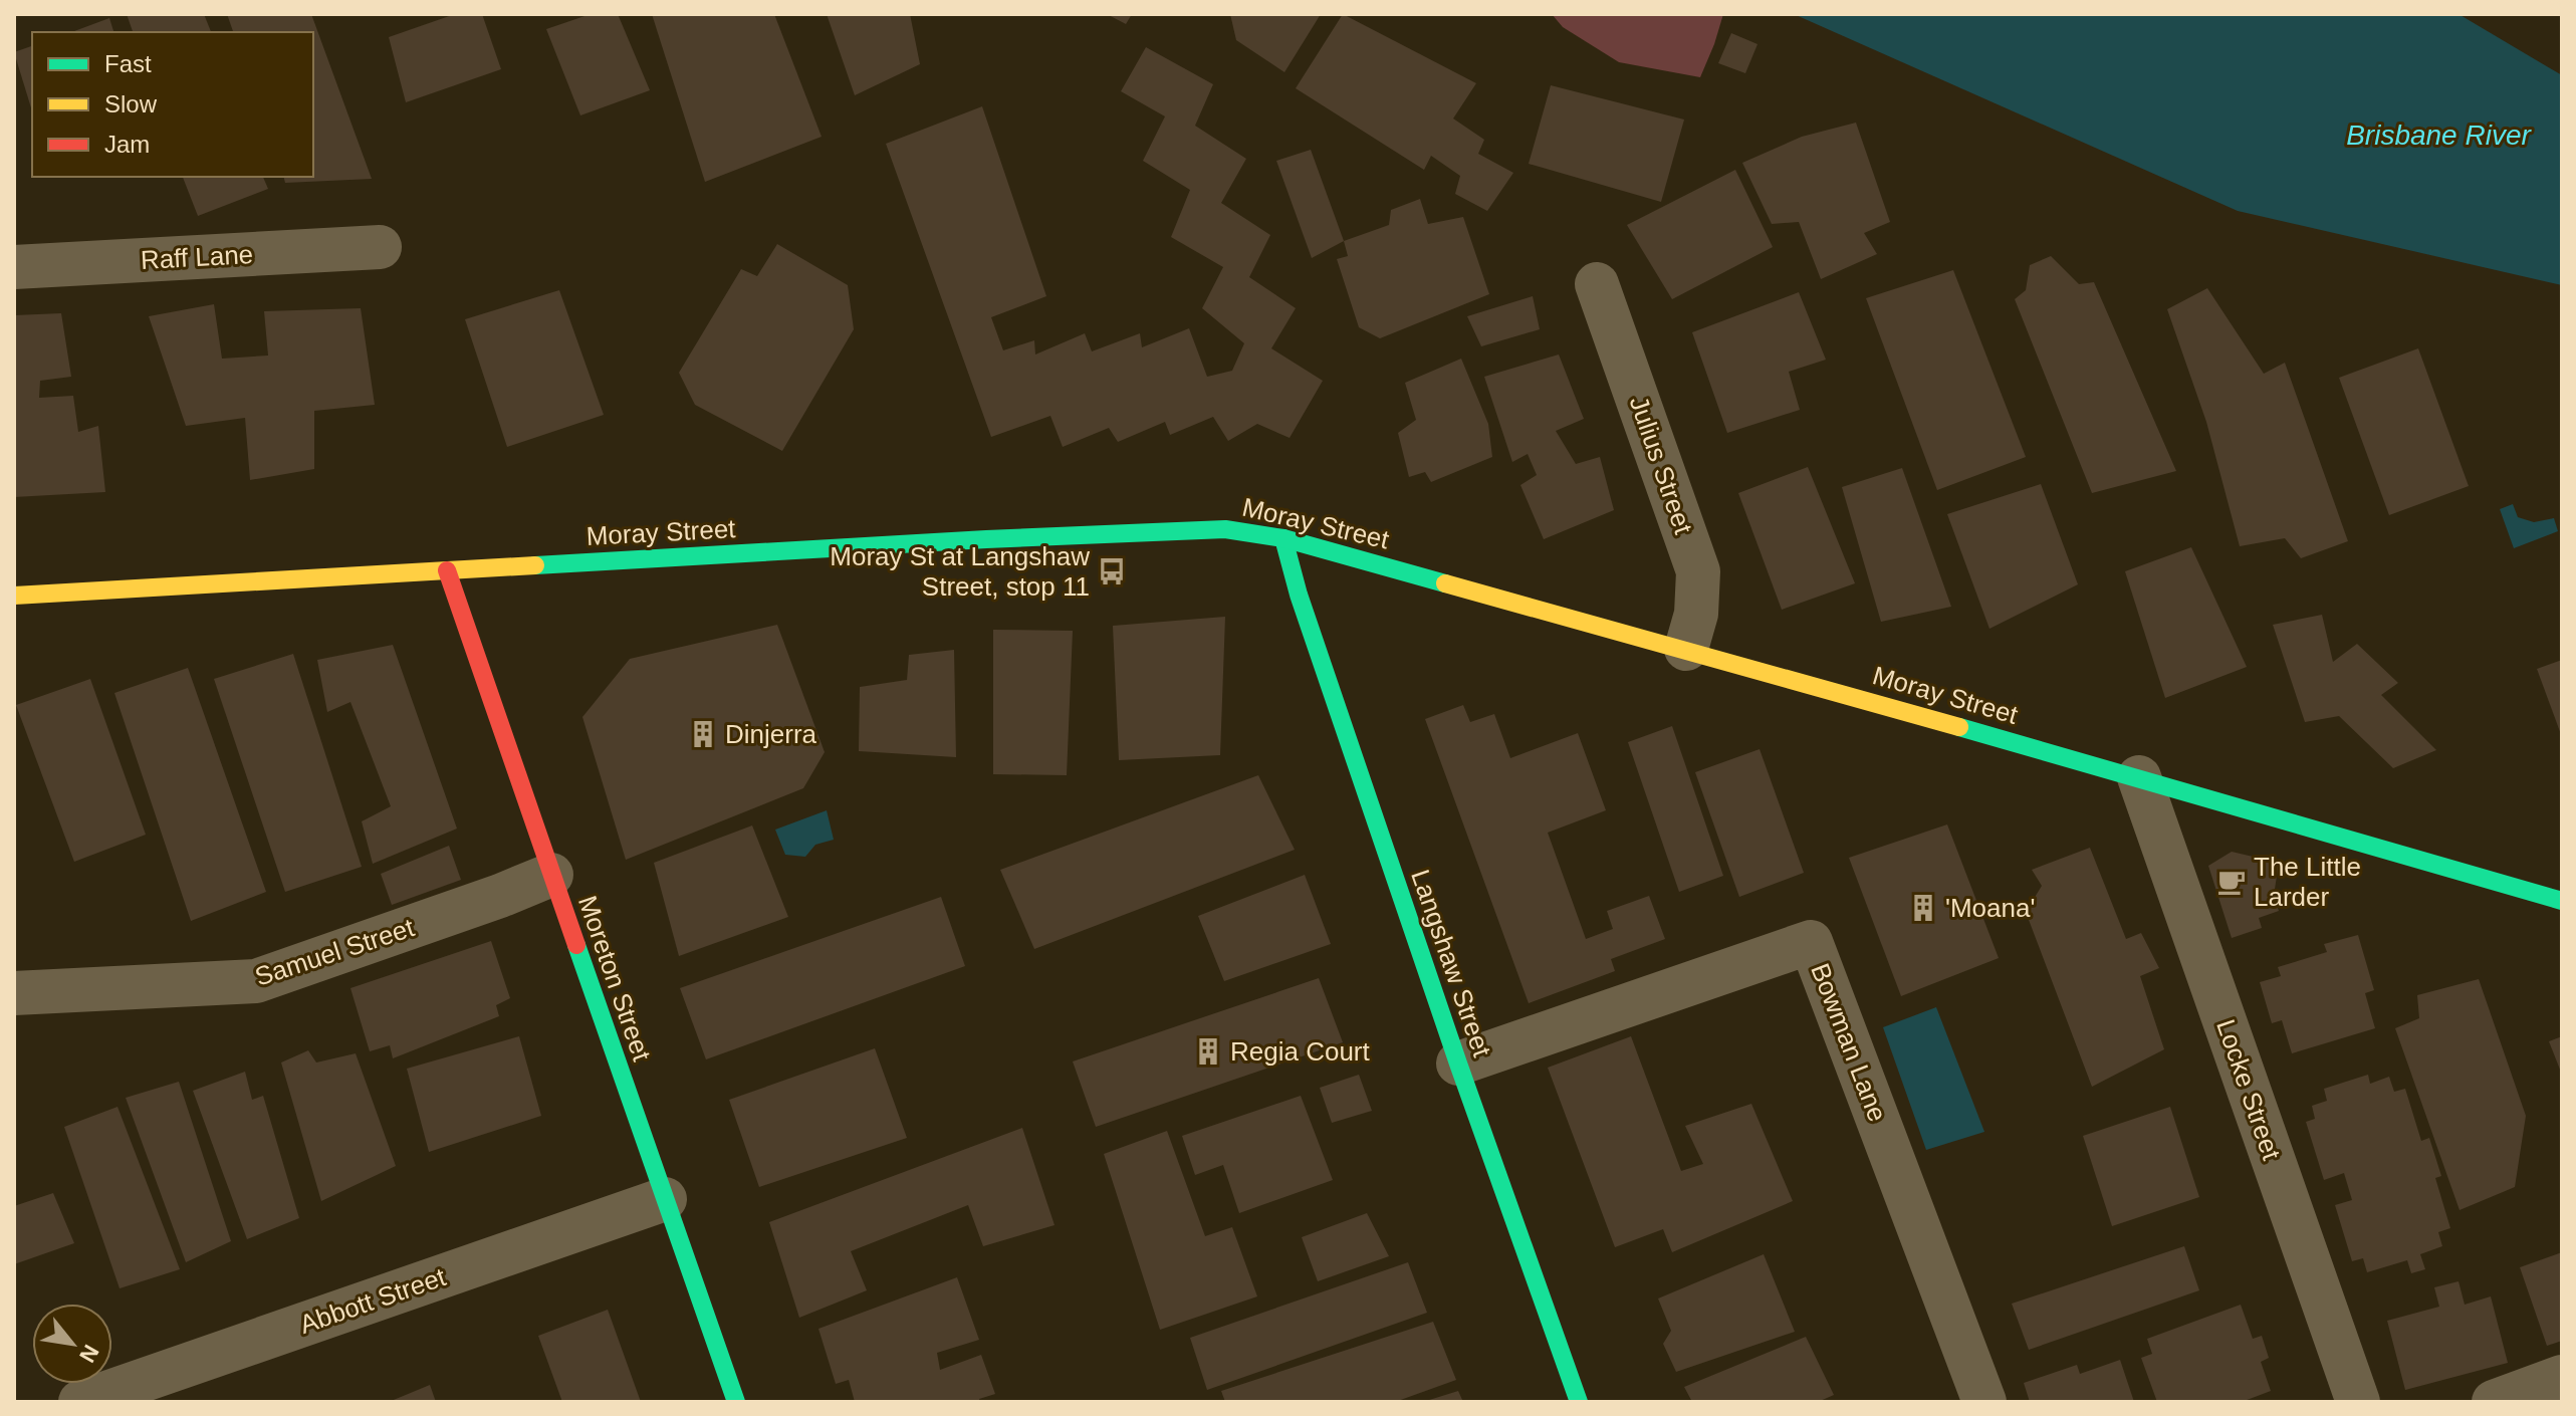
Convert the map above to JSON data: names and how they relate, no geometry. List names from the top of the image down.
{
  "streets": {
    "street": [
      "Raff Lane",
      "Julius Street",
      "Moray Street",
      "Samuel Street",
      "Langshaw Street",
      "Moreton Street",
      "Bowman Lane",
      "Locke Street",
      "Abbott Street"
    ]
  },
  "crossings": [
    ["Julius Street", "Moray Street"],
    ["Moray Street", "Langshaw Street"],
    ["Moray Street", "Moreton Street"],
    ["Moray Street", "Locke Street"],
    ["Samuel Street", "Moreton Street"],
    ["Langshaw Street", "Bowman Lane"],
    ["Moreton Street", "Abbott Street"]
  ],
  "water": ["Brisbane River"],
  "places": {
    "bus stop": ["Moray St at Langshaw Street, stop 11"],
    "building": ["Dinjerra", "'Moana'", "Regia Court"],
    "cafe": ["The Little Larder"]
  },
  "legend": ["Fast", "Slow", "Jam"],
  "north": "bottom right"
}
